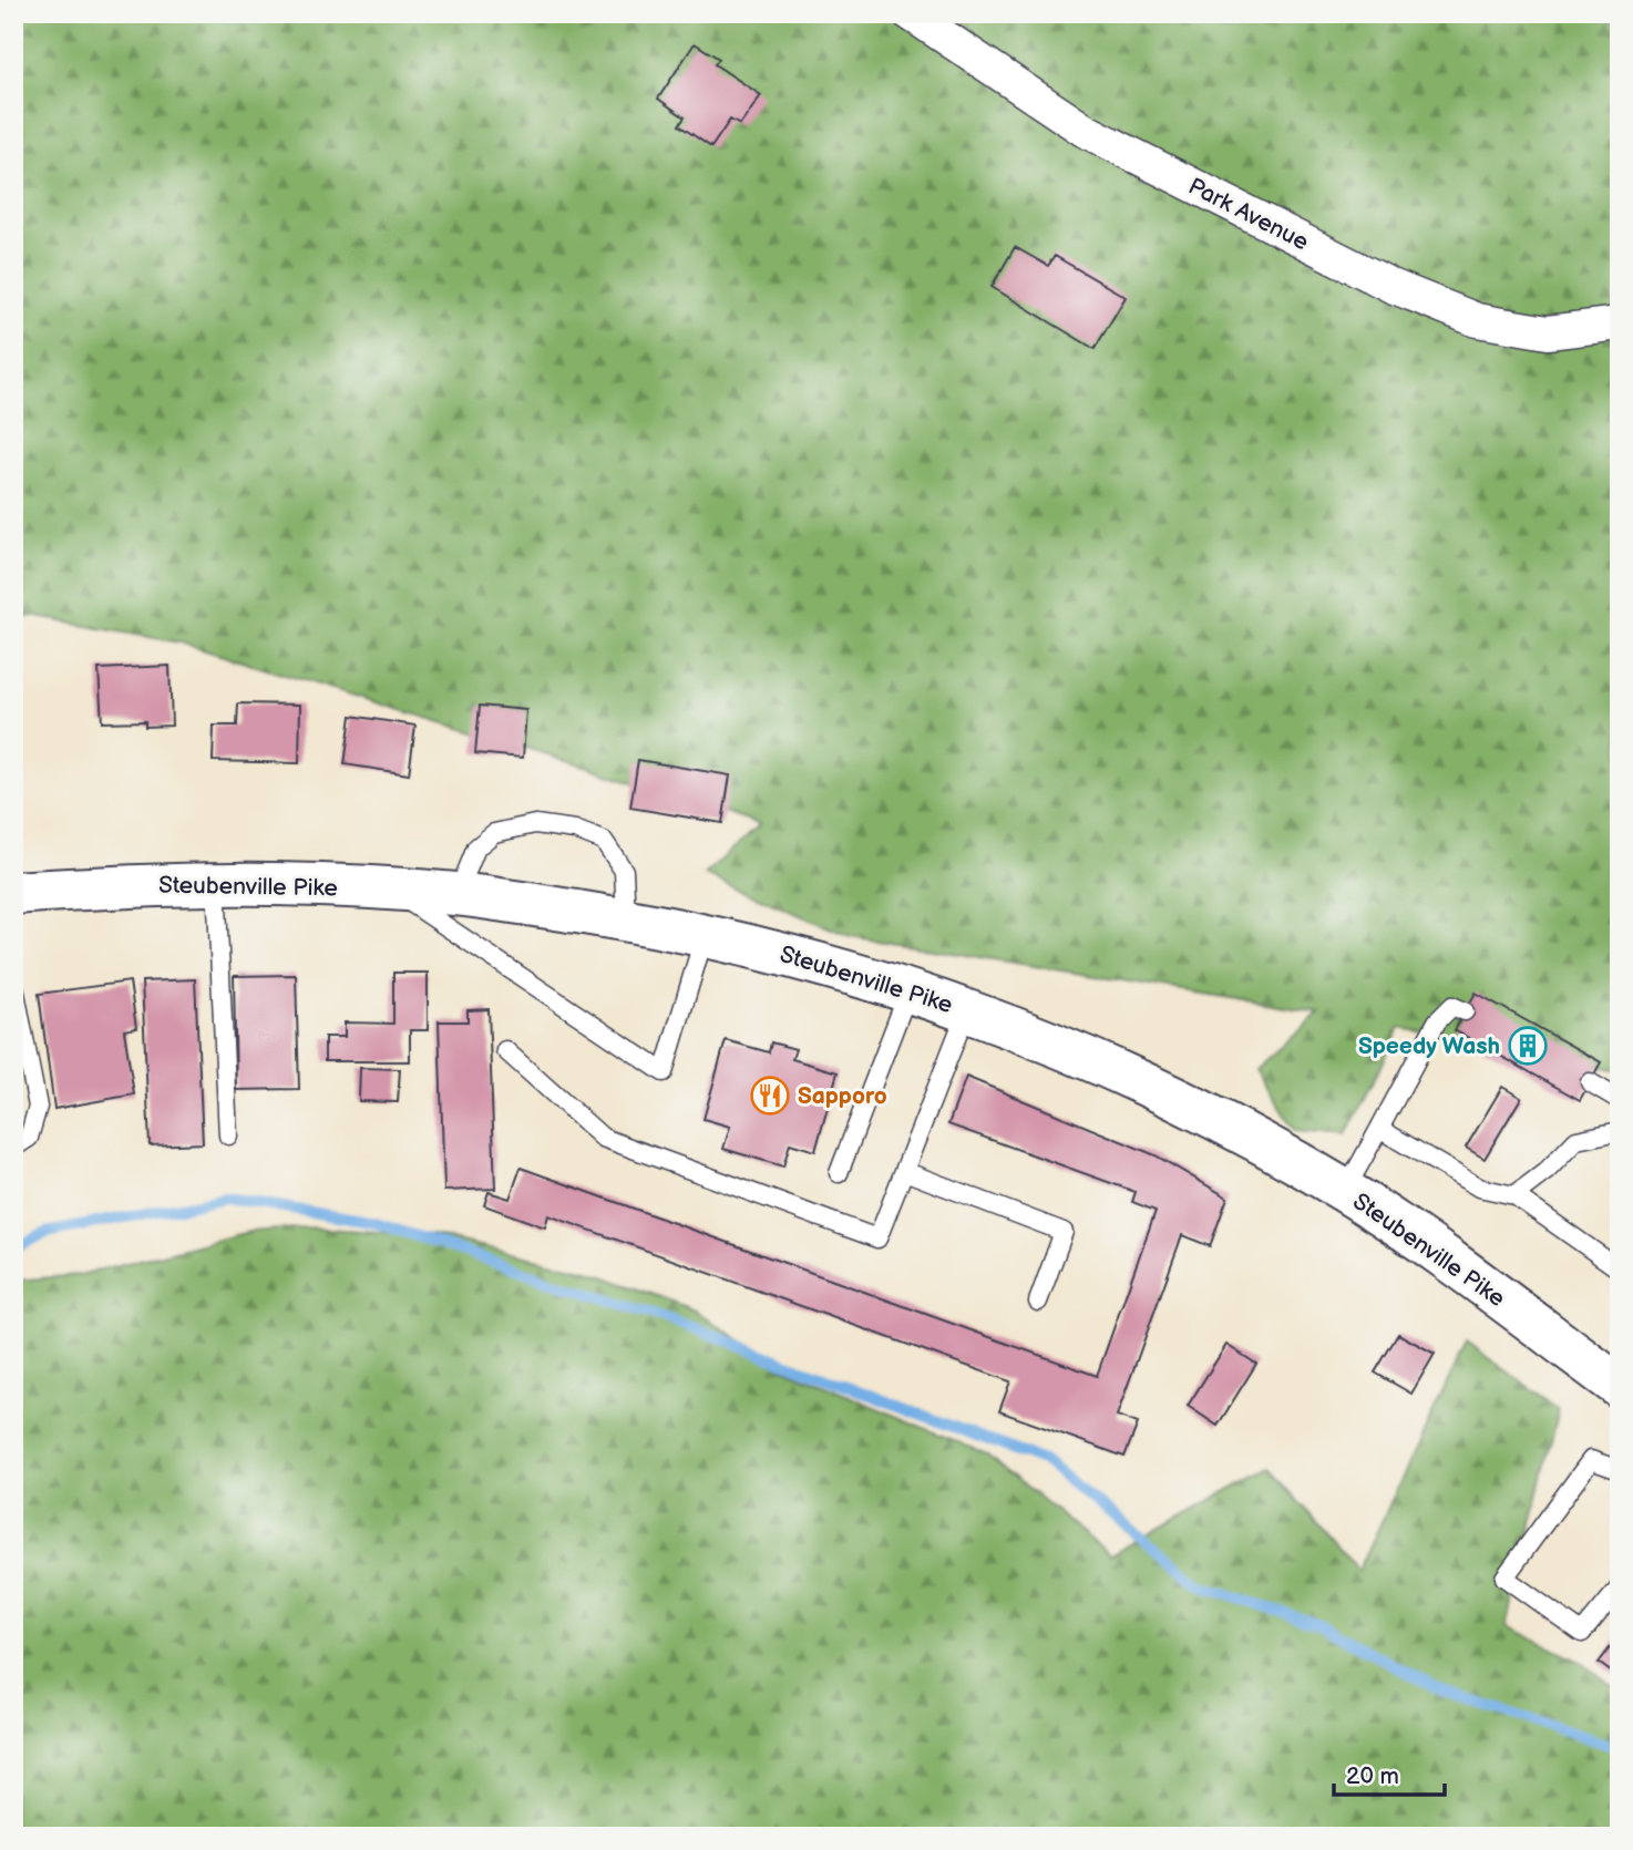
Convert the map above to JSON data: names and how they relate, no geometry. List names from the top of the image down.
{
  "streets": {
    "main road": ["Steubenville Pike"],
    "street": ["Park Avenue"]
  },
  "places": {
    "building": ["Speedy Wash"],
    "restaurant": ["Sapporo"]
  },
  "scale_bar": "20 m"
}
